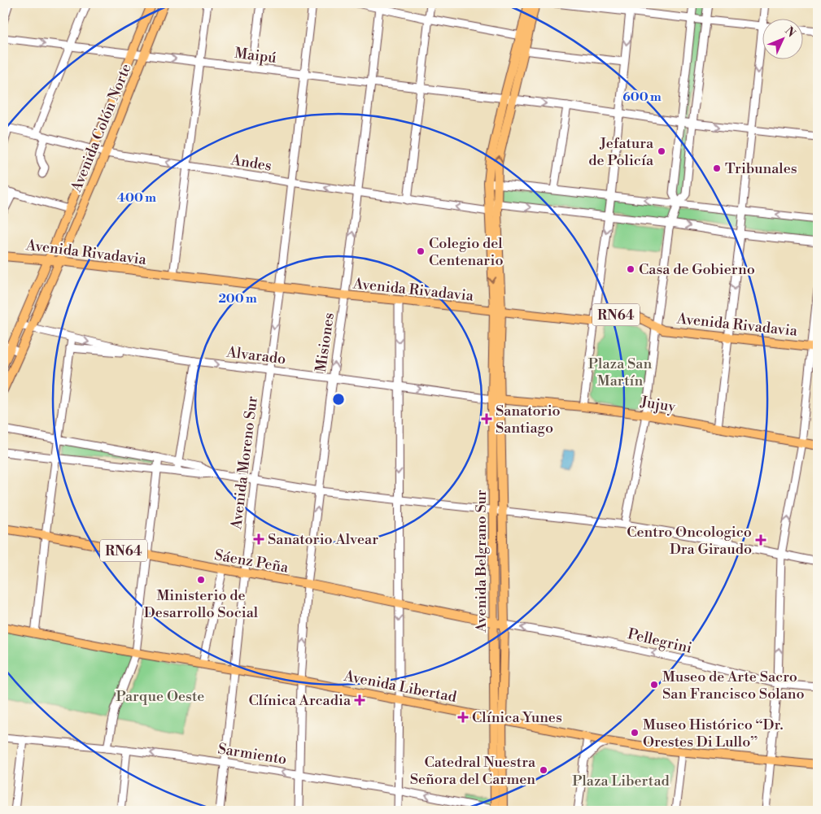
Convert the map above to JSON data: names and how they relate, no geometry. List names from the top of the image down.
{
  "streets": {
    "main road": [
      "Avenida Colón Norte",
      "Avenida Rivadavia",
      "RN64",
      "Jujuy",
      "Sáenz Peña",
      "Avenida Belgrano Sur",
      "Pellegrini",
      "Avenida Libertad"
    ],
    "street": [
      "Maipú",
      "Andes",
      "Misiones",
      "Alvarado",
      "Avenida Moreno Sur",
      "Sarmiento"
    ]
  },
  "crossings": [
    ["Maipú", "Avenida Colón Norte"],
    ["Maipú", "Misiones"],
    ["Maipú", "Avenida Moreno Sur"],
    ["Avenida Colón Norte", "Andes"],
    ["Avenida Colón Norte", "Avenida Rivadavia"],
    ["Avenida Colón Norte", "Alvarado"],
    ["Andes", "Misiones"],
    ["Andes", "Avenida Moreno Sur"],
    ["Avenida Rivadavia", "RN64"],
    ["Avenida Rivadavia", "Misiones"],
    ["Avenida Rivadavia", "Avenida Moreno Sur"],
    ["Avenida Rivadavia", "Avenida Belgrano Sur"],
    ["RN64", "Jujuy"],
    ["Misiones", "Alvarado"],
    ["Misiones", "Sáenz Peña"],
    ["Misiones", "Avenida Libertad"],
    ["Misiones", "Sarmiento"],
    ["Alvarado", "Jujuy"],
    ["Alvarado", "Avenida Moreno Sur"],
    ["Alvarado", "Avenida Belgrano Sur"],
    ["Jujuy", "Avenida Belgrano Sur"],
    ["Avenida Moreno Sur", "Sáenz Peña"],
    ["Avenida Moreno Sur", "Avenida Libertad"],
    ["Avenida Moreno Sur", "Sarmiento"],
    ["Sáenz Peña", "Avenida Belgrano Sur"],
    ["Sáenz Peña", "Pellegrini"],
    ["Avenida Belgrano Sur", "Pellegrini"],
    ["Avenida Belgrano Sur", "Avenida Libertad"],
    ["Avenida Belgrano Sur", "Sarmiento"]
  ],
  "one_way": [
    "Andes",
    "Misiones",
    "Alvarado",
    "Pellegrini",
    "Sarmiento"
  ],
  "parks": ["Plaza San Martín", "Parque Oeste", "Plaza Libertad"],
  "places": {
    "other": [
      "Jefatura de Policía",
      "Tribunales",
      "Colegio del Centenario",
      "Casa de Gobierno",
      "Ministerio de Desarrollo Social",
      "Museo de Arte Sacro San Francisco Solano",
      "Museo Histórico “Dr. Orestes Di Lullo”",
      "Catedral Nuestra Señora del Carmen"
    ],
    "health": [
      "Sanatorio Santiago",
      "Sanatorio Alvear",
      "Centro Oncologico Dra Giraudo",
      "Clínica Arcadia",
      "Clínica Yunes"
    ]
  },
  "north": "top right",
  "rings": ["600 m", "400 m", "200 m"]
}
